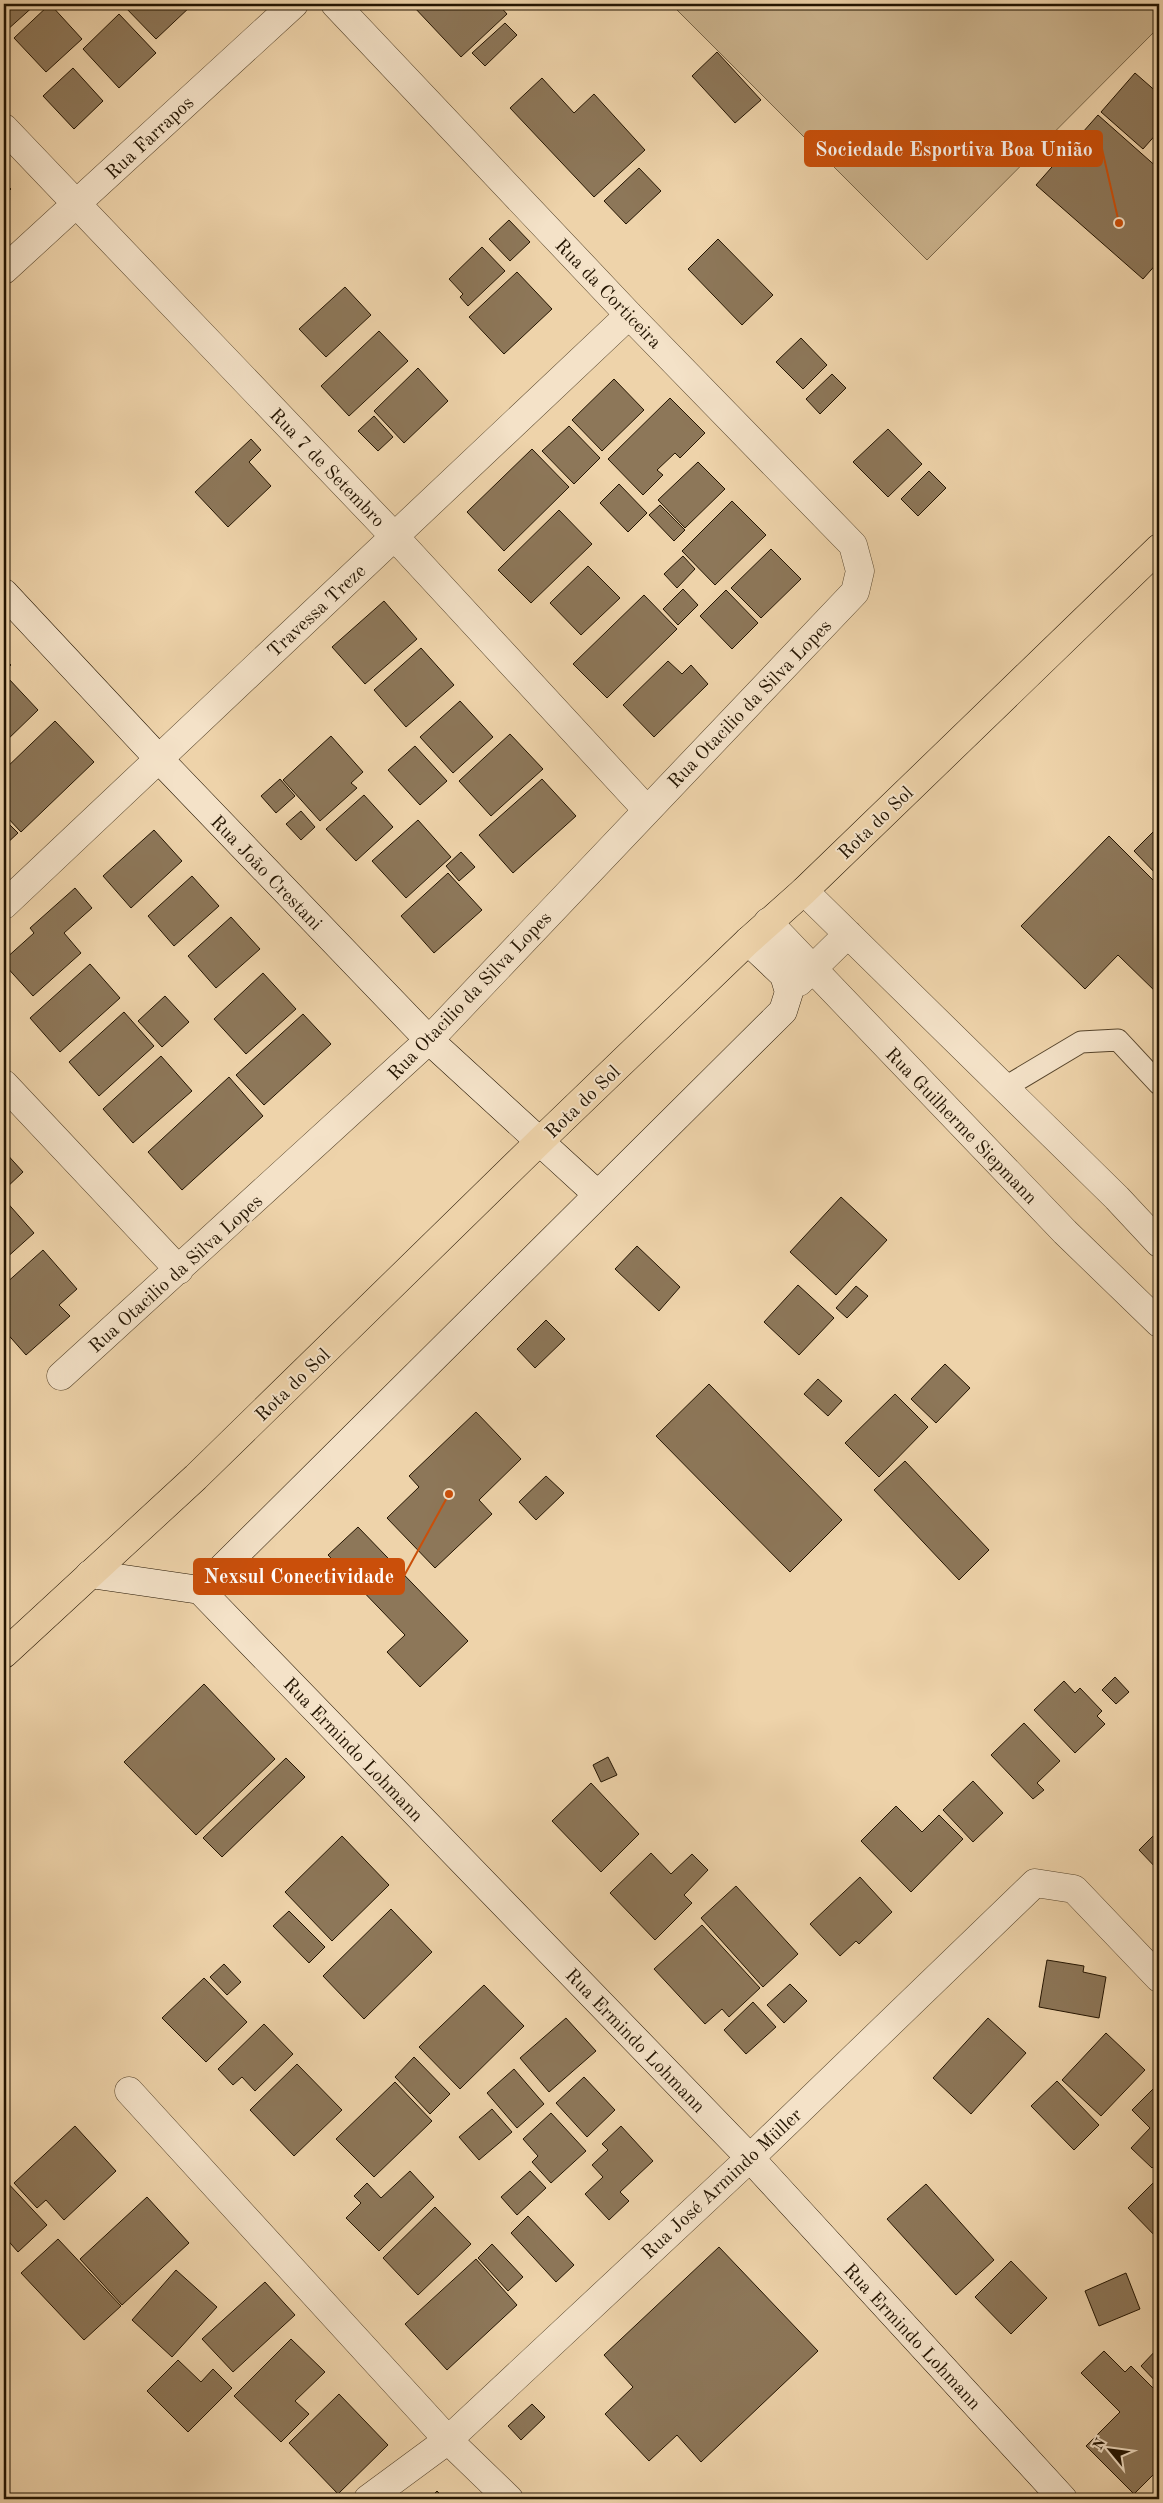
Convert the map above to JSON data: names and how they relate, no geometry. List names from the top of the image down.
{
  "streets": {
    "highway": ["Rota do Sol"],
    "street": [
      "Rua Farrapos",
      "Rua da Corticeira",
      "Rua 7 de Setembro",
      "Travessa Treze",
      "Rua Otacilio da Silva Lopes",
      "Rua João Crestani",
      "Rua Guilherme Siepmann",
      "Rua Ermindo Lohmann",
      "Rua José Armindo Müller"
    ]
  },
  "crossings": [
    ["Rua Farrapos", "Rua 7 de Setembro"],
    ["Rua da Corticeira", "Travessa Treze"],
    ["Rua da Corticeira", "Rua Otacilio da Silva Lopes"],
    ["Rua 7 de Setembro", "Travessa Treze"],
    ["Rua 7 de Setembro", "Rua Otacilio da Silva Lopes"],
    ["Travessa Treze", "Rua João Crestani"],
    ["Rua Otacilio da Silva Lopes", "Rua João Crestani"],
    ["Rota do Sol", "Rua João Crestani"],
    ["Rota do Sol", "Rua Guilherme Siepmann"],
    ["Rua Ermindo Lohmann", "Rua José Armindo Müller"]
  ],
  "places": ["Sociedade Esportiva Boa União", "Nexsul Conectividade"],
  "north": "top left"
}
